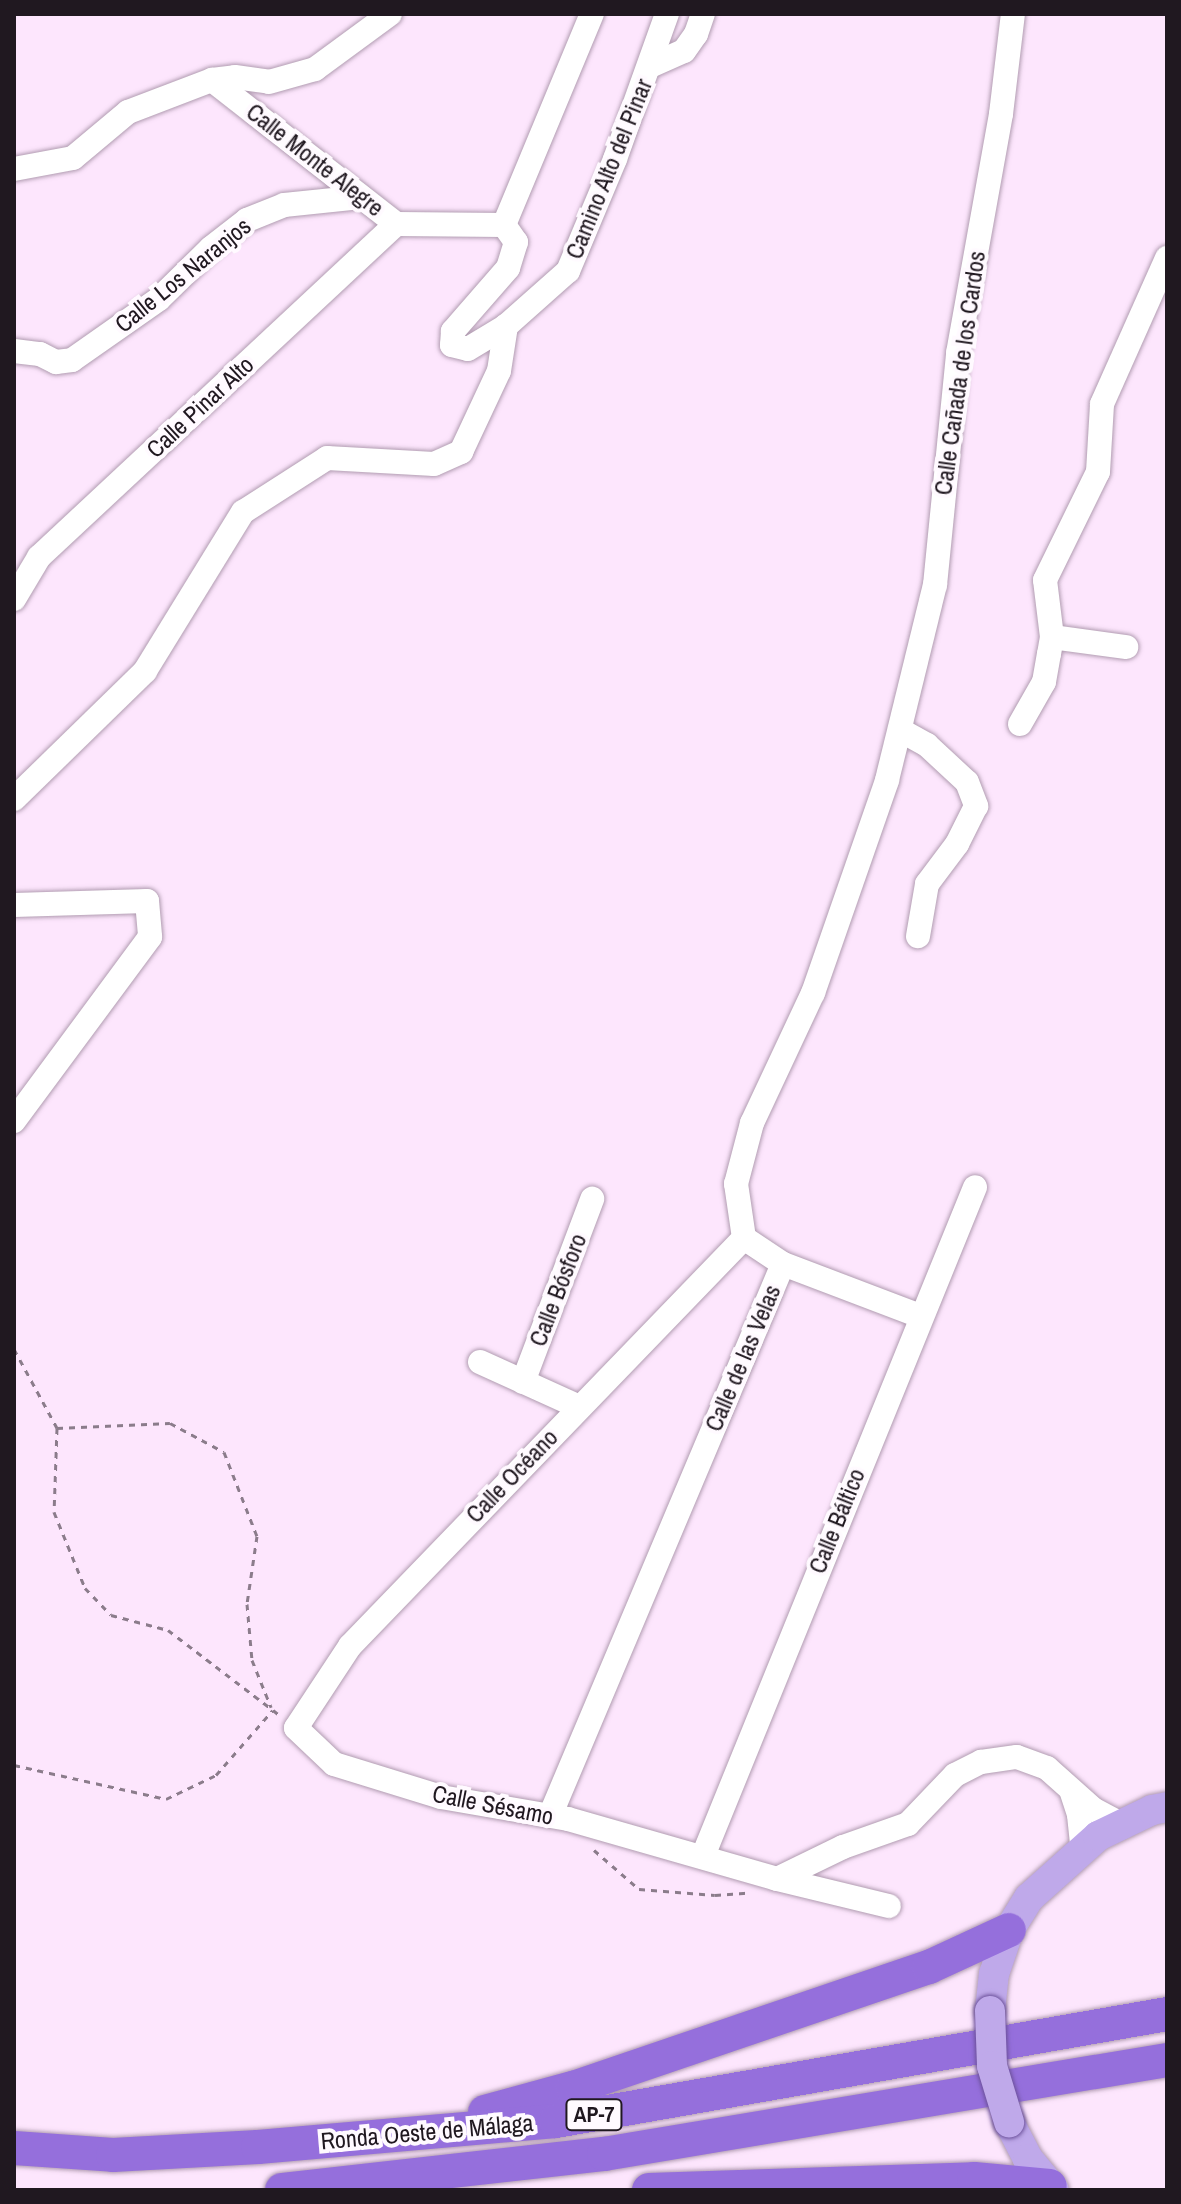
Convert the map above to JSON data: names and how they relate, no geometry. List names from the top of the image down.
{
  "streets": {
    "highway": ["AP-7", "Ronda Oeste de Málaga"],
    "street": [
      "Calle Monte Alegre",
      "Camino Alto del Pinar",
      "Calle Los Naranjos",
      "Calle Cañada de los Cardos",
      "Calle Pinar Alto",
      "Calle Bósforo",
      "Calle de las Velas",
      "Calle Océano",
      "Calle Báltico",
      "Calle Sésamo"
    ]
  },
  "crossings": [
    ["Calle Monte Alegre", "Calle Los Naranjos"],
    ["Calle Monte Alegre", "Calle Pinar Alto"],
    ["Calle de las Velas", "Calle Océano"],
    ["Calle de las Velas", "Calle Sésamo"],
    ["Calle Océano", "Calle Sésamo"],
    ["Calle Báltico", "Calle Sésamo"]
  ]
}
